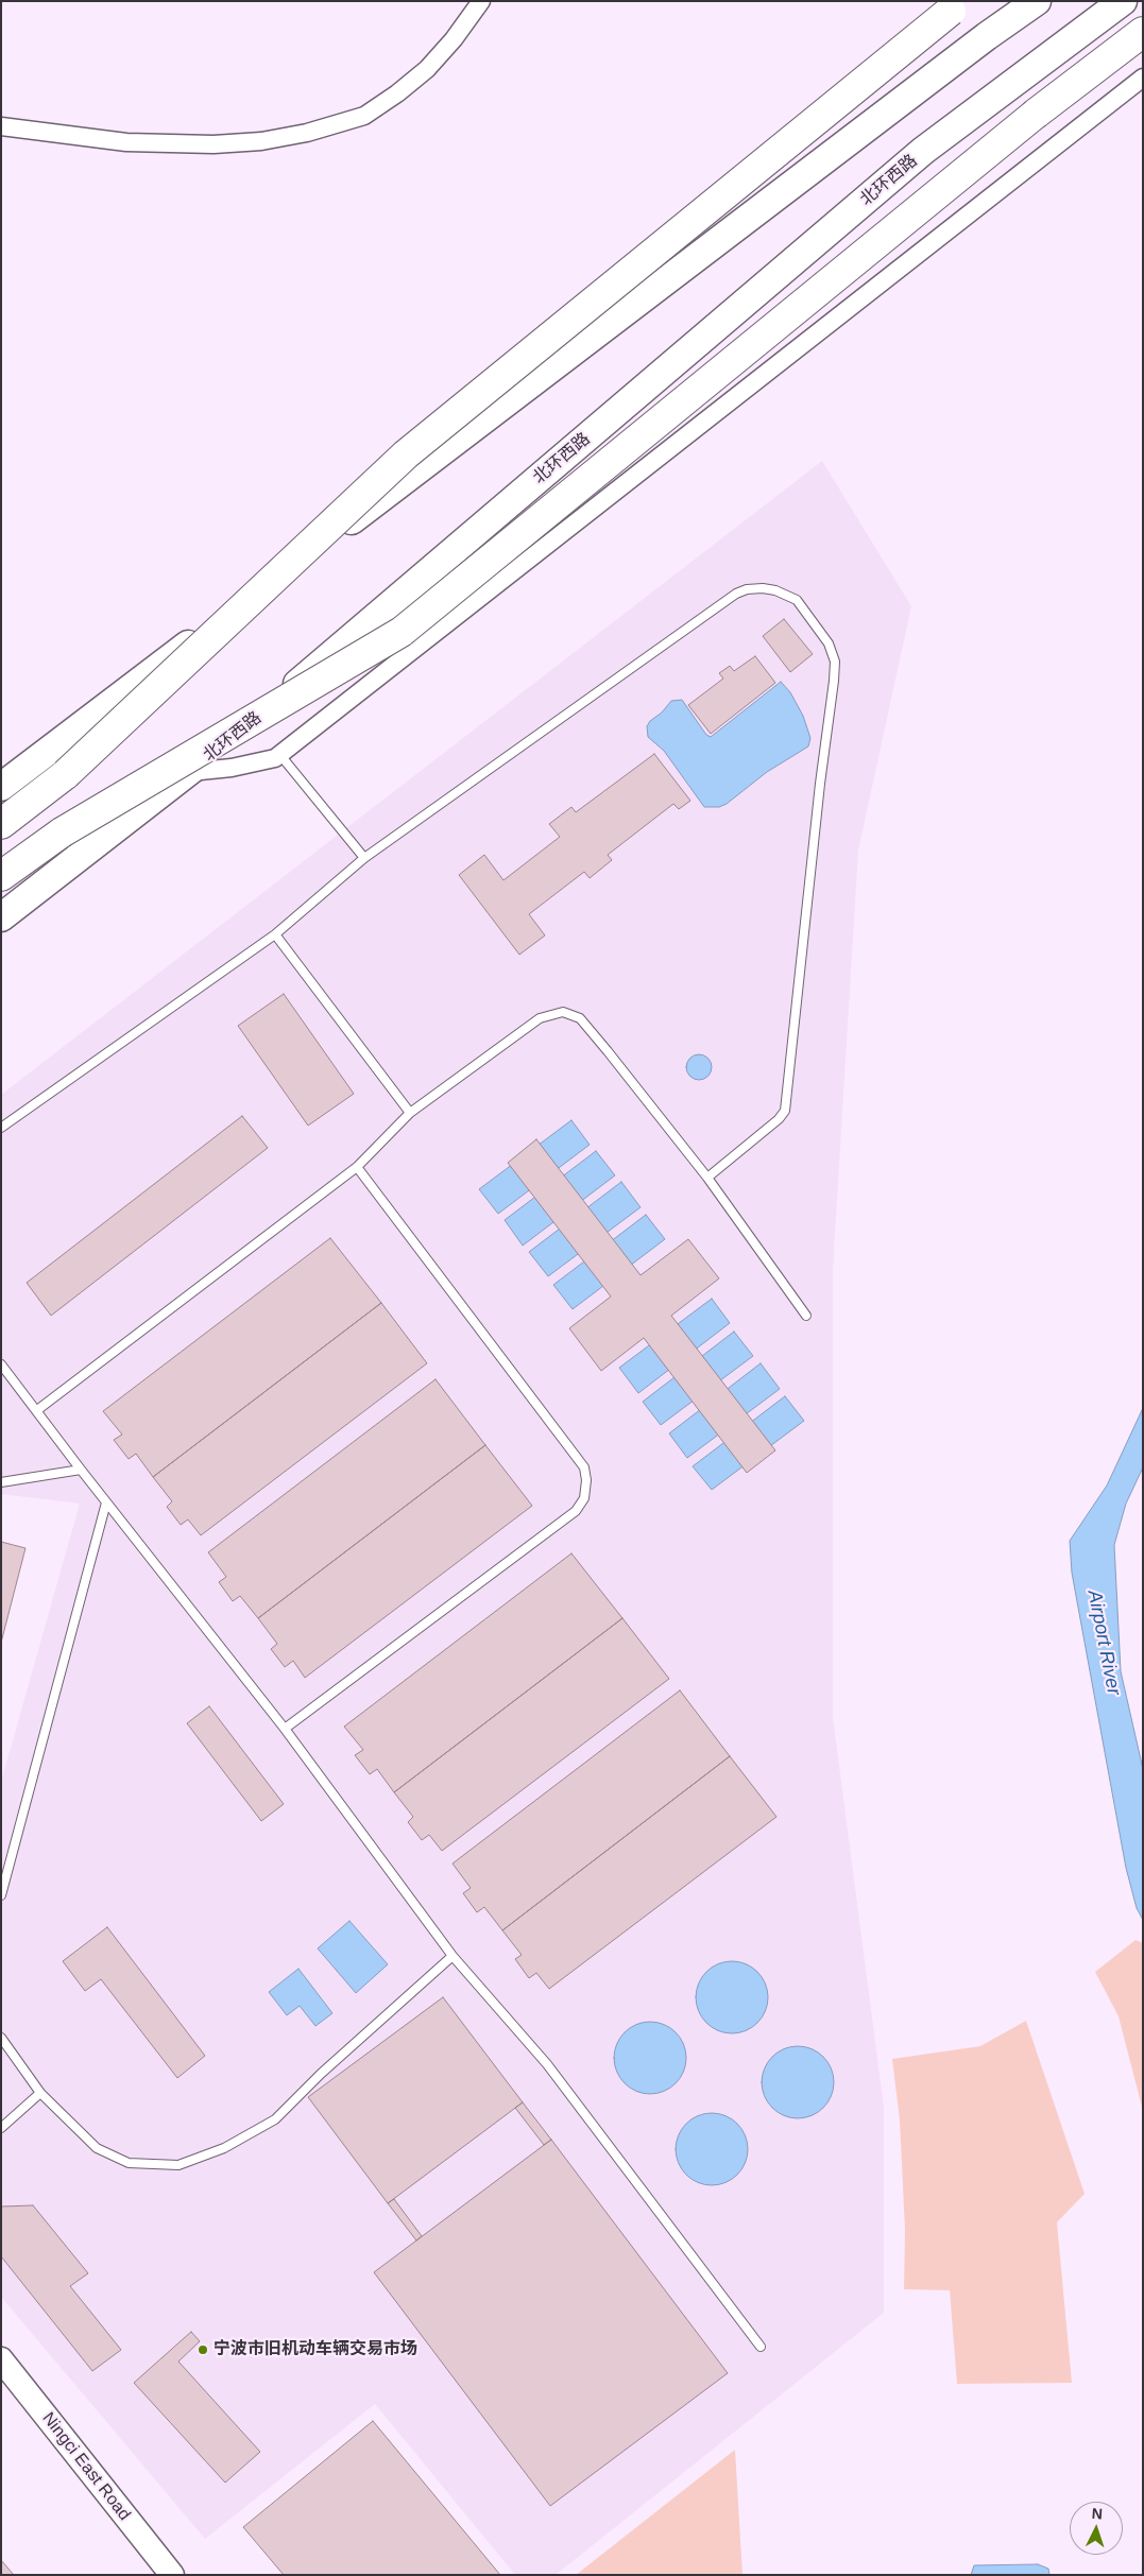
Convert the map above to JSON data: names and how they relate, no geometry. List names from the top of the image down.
{
  "streets": {
    "main road": ["北环西路", "Ningci East Road"]
  },
  "water": ["Airport River"],
  "places": ["宁波市旧机动车辆交易市场"],
  "north": "top"
}
